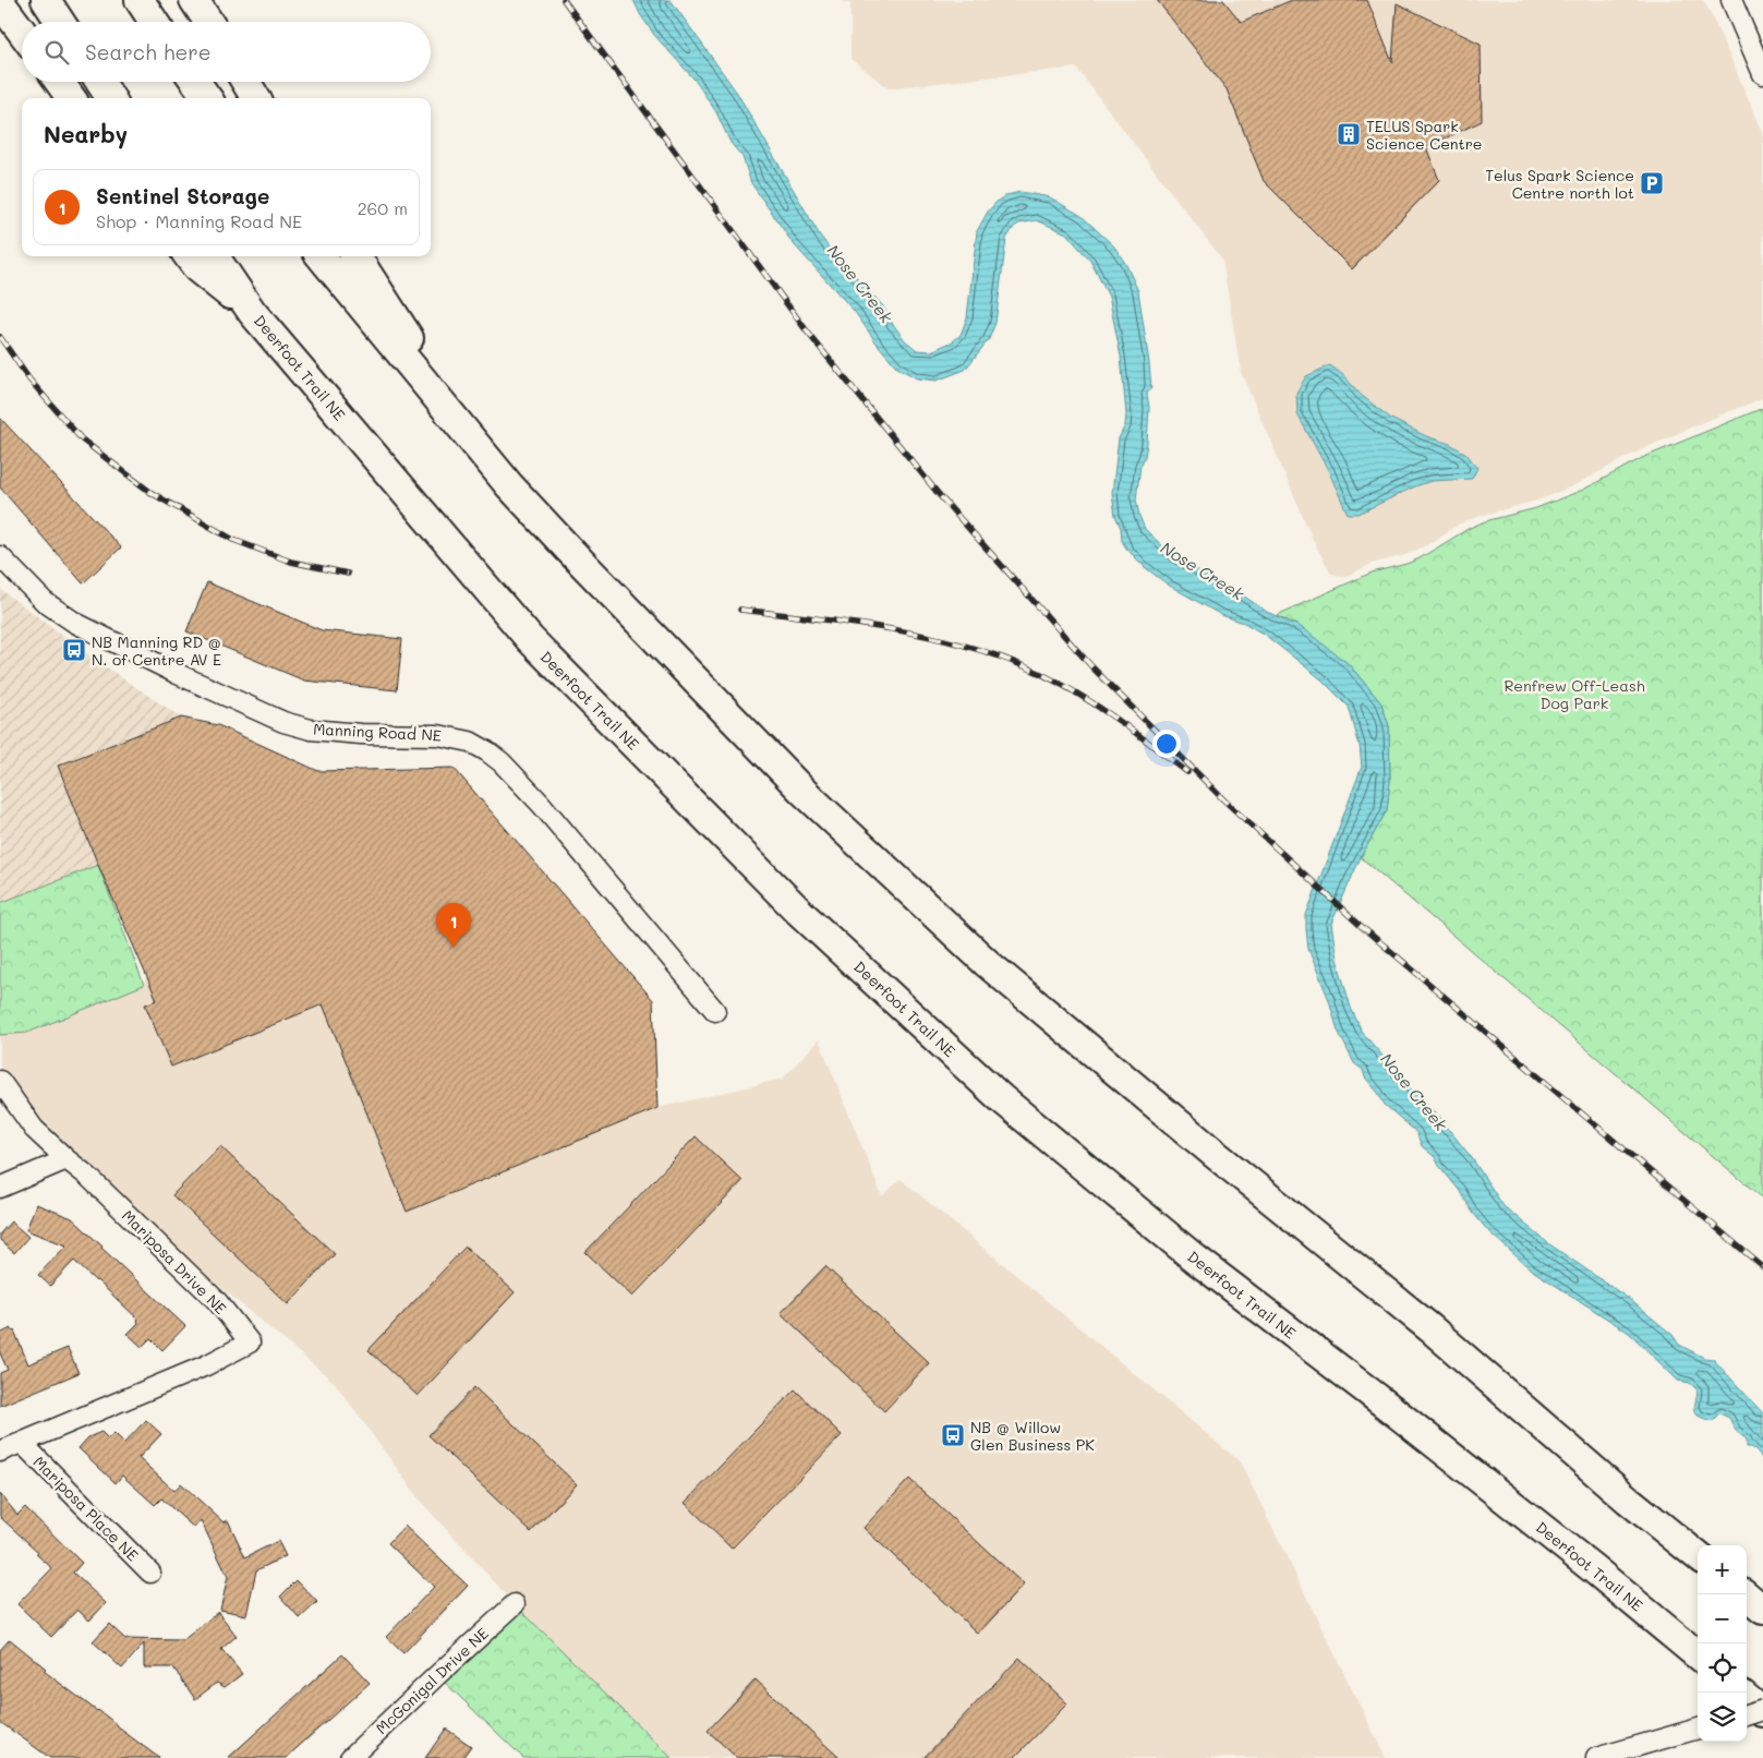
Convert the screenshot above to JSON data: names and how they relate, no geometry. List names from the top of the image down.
{
  "streets": {
    "highway": ["Deerfoot Trail NE"],
    "street": [
      "Manning Road NE",
      "Mariposa Drive NE",
      "Mariposa Place NE",
      "McGonigal Drive NE"
    ]
  },
  "crossings": [
    ["Mariposa Drive NE", "Mariposa Place NE"]
  ],
  "water": ["Nose Creek"],
  "parks": ["Renfrew Off-Leash Dog Park"],
  "places": {
    "building": ["TELUS Spark Science Centre"],
    "parking": ["Telus Spark Science Centre north lot"],
    "bus stop": ["NB Manning RD @ N. of Centre AV E", "NB @ Willow Glen Business PK"]
  },
  "page": {
    "search": "Search here",
    "heading": "Nearby",
    "list": [
      {
        "mark": "1",
        "name": "Sentinel Storage",
        "note": "Shop · Manning Road NE",
        "value": "260 m"
      }
    ],
    "pins": "1",
    "map_buttons": ["+", "−"]
  }
}
